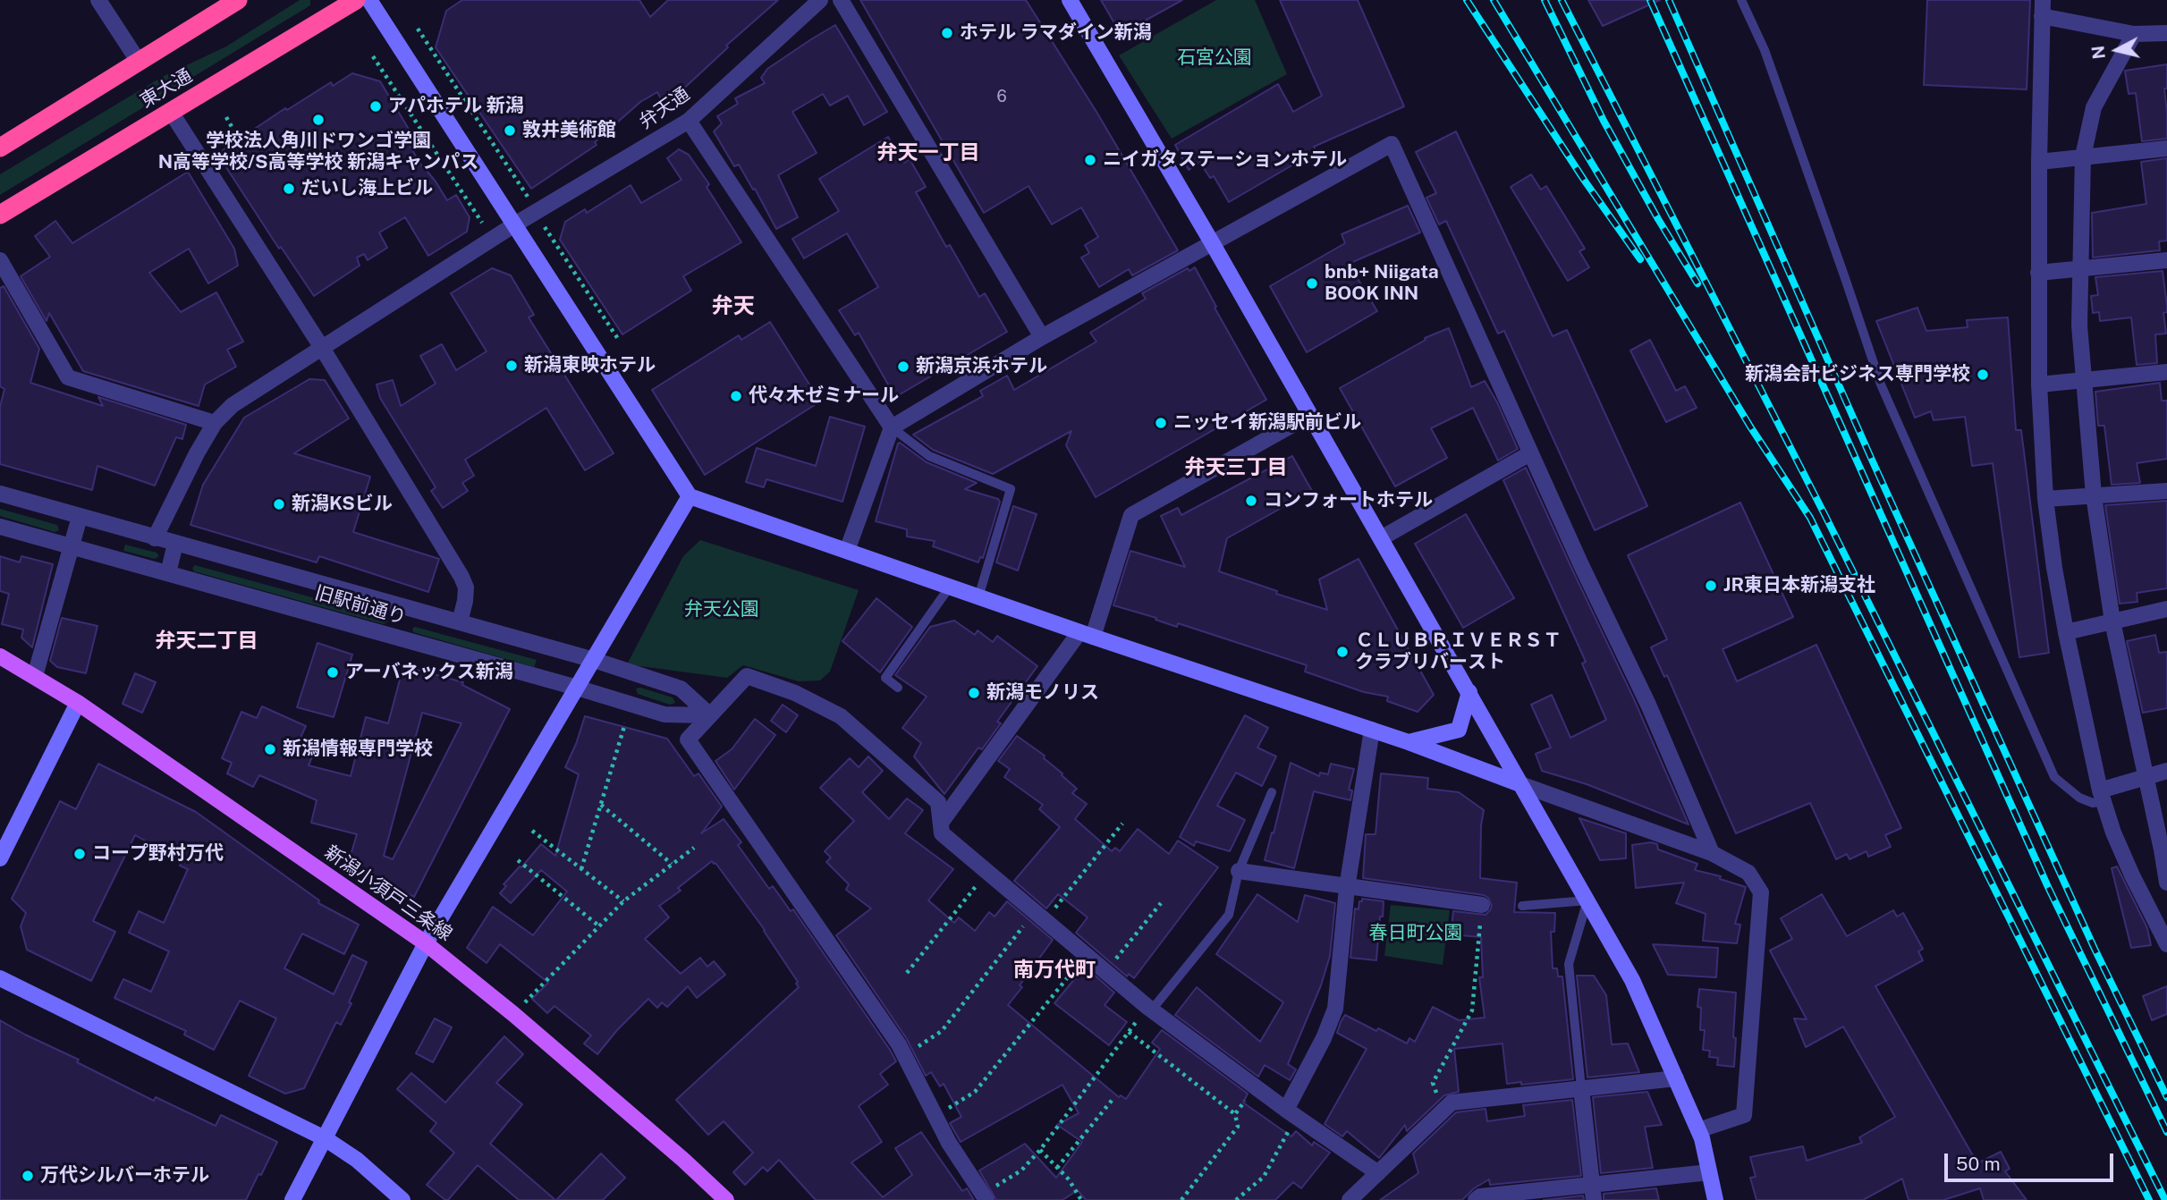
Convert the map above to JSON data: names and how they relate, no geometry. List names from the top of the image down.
{
  "streets": {
    "highway": ["東大通"],
    "main road": ["新潟小須戸三条線"],
    "street": ["弁天通", "旧駅前通り"]
  },
  "districts": [
    "弁天一丁目",
    "弁天",
    "弁天三丁目",
    "弁天二丁目",
    "南万代町"
  ],
  "parks": ["石宮公園", "弁天公園", "春日町公園"],
  "places": [
    "ホテル ラマダイン新潟",
    "アパホテル 新潟",
    "学校法人角川ドワンゴ学園 N高等学校/S高等学校 新潟キャンパス",
    "敦井美術館",
    "ニイガタステーションホテル",
    "だいし海上ビル",
    "bnb+ Niigata BOOK INN",
    "新潟東映ホテル",
    "新潟京浜ホテル",
    "新潟会計ビジネス専門学校",
    "代々木ゼミナール",
    "ニッセイ新潟駅前ビル",
    "コンフォートホテル",
    "新潟KSビル",
    "JR東日本新潟支社",
    "ＣＬＵＢＲＩＶＥＲＳＴ クラブリバースト",
    "アーバネックス新潟",
    "新潟モノリス",
    "新潟情報専門学校",
    "コープ野村万代",
    "万代シルバーホテル"
  ],
  "house_numbers": ["6"],
  "scale_bar": "50 m",
  "north": "left"
}
